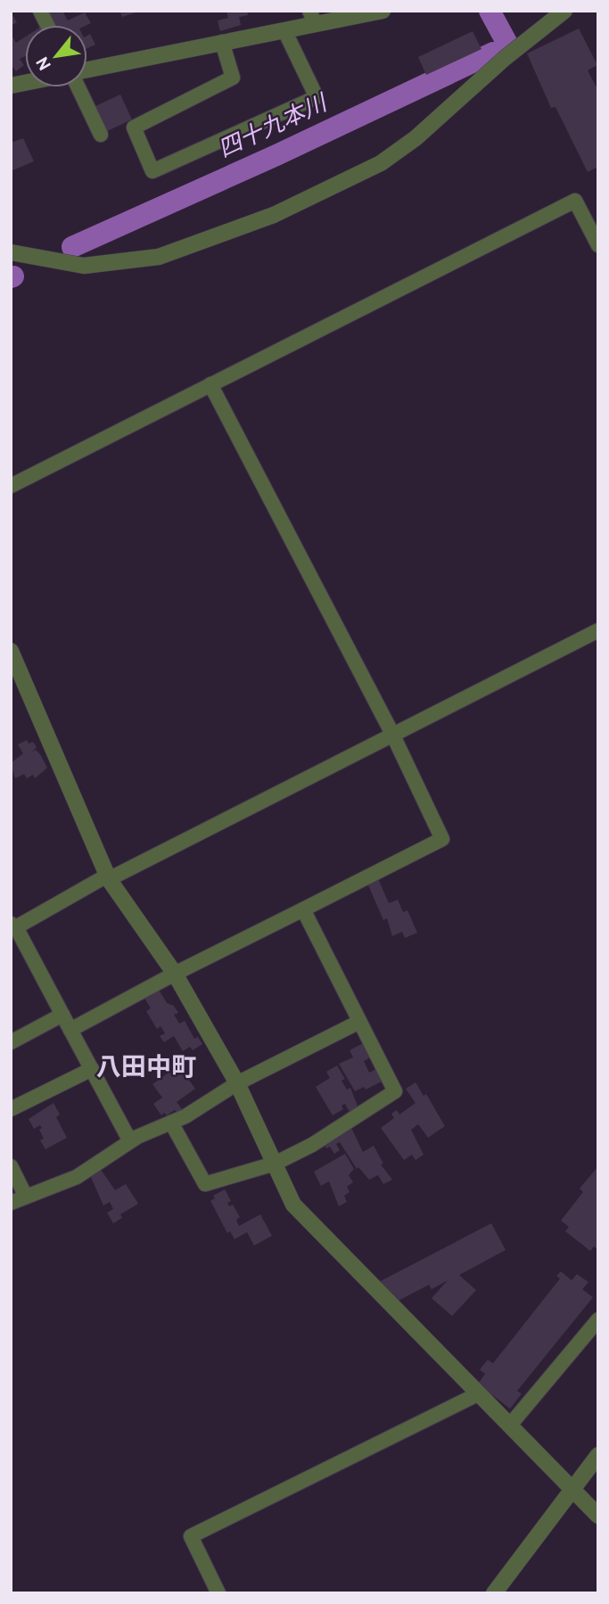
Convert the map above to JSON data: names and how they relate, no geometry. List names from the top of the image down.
{
  "districts": ["八田中町"],
  "water": ["四十九本川"],
  "north": "bottom left"
}
